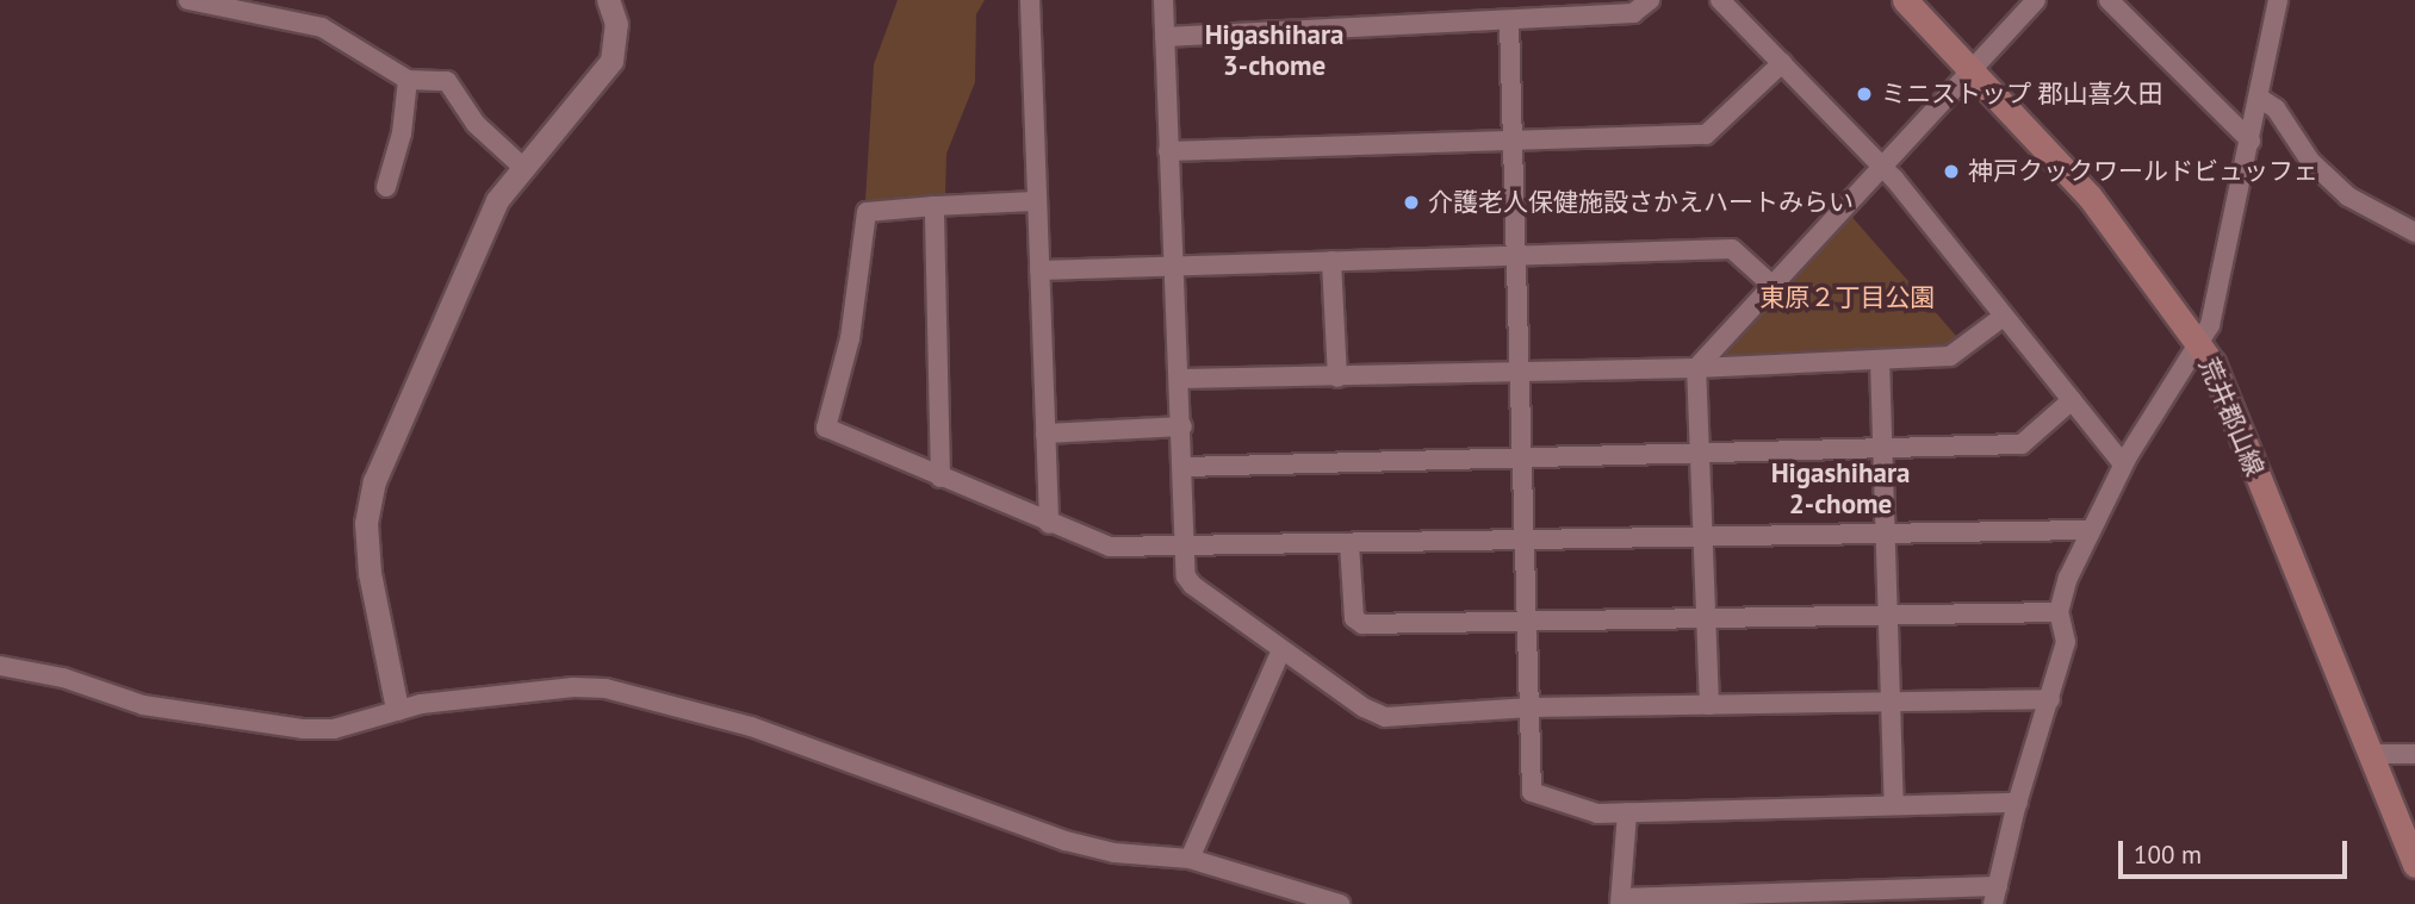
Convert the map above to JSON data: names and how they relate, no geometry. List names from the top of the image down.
{
  "streets": {
    "main road": ["荒井郡山線"]
  },
  "districts": ["Higashihara 3-chome", "Higashihara 2-chome"],
  "parks": ["東原２丁目公園"],
  "places": ["ミニストップ 郡山喜久田", "神戸クックワールドビュッフェ", "介護老人保健施設さかえハートみらい"],
  "scale_bar": "100 m"
}
